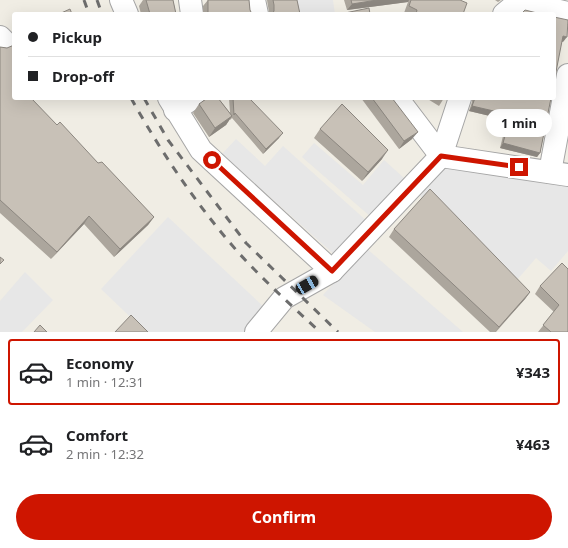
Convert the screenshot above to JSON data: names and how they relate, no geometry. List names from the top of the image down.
{
  "page": {
    "banner": ["Pickup", "Drop-off"],
    "bubble": "1 min",
    "list": [
      {
        "name": "Economy",
        "note": "1 min · 12:31",
        "value": "¥343"
      },
      {
        "name": "Comfort",
        "note": "2 min · 12:32",
        "value": "¥463"
      }
    ],
    "buttons": "Confirm"
  }
}
